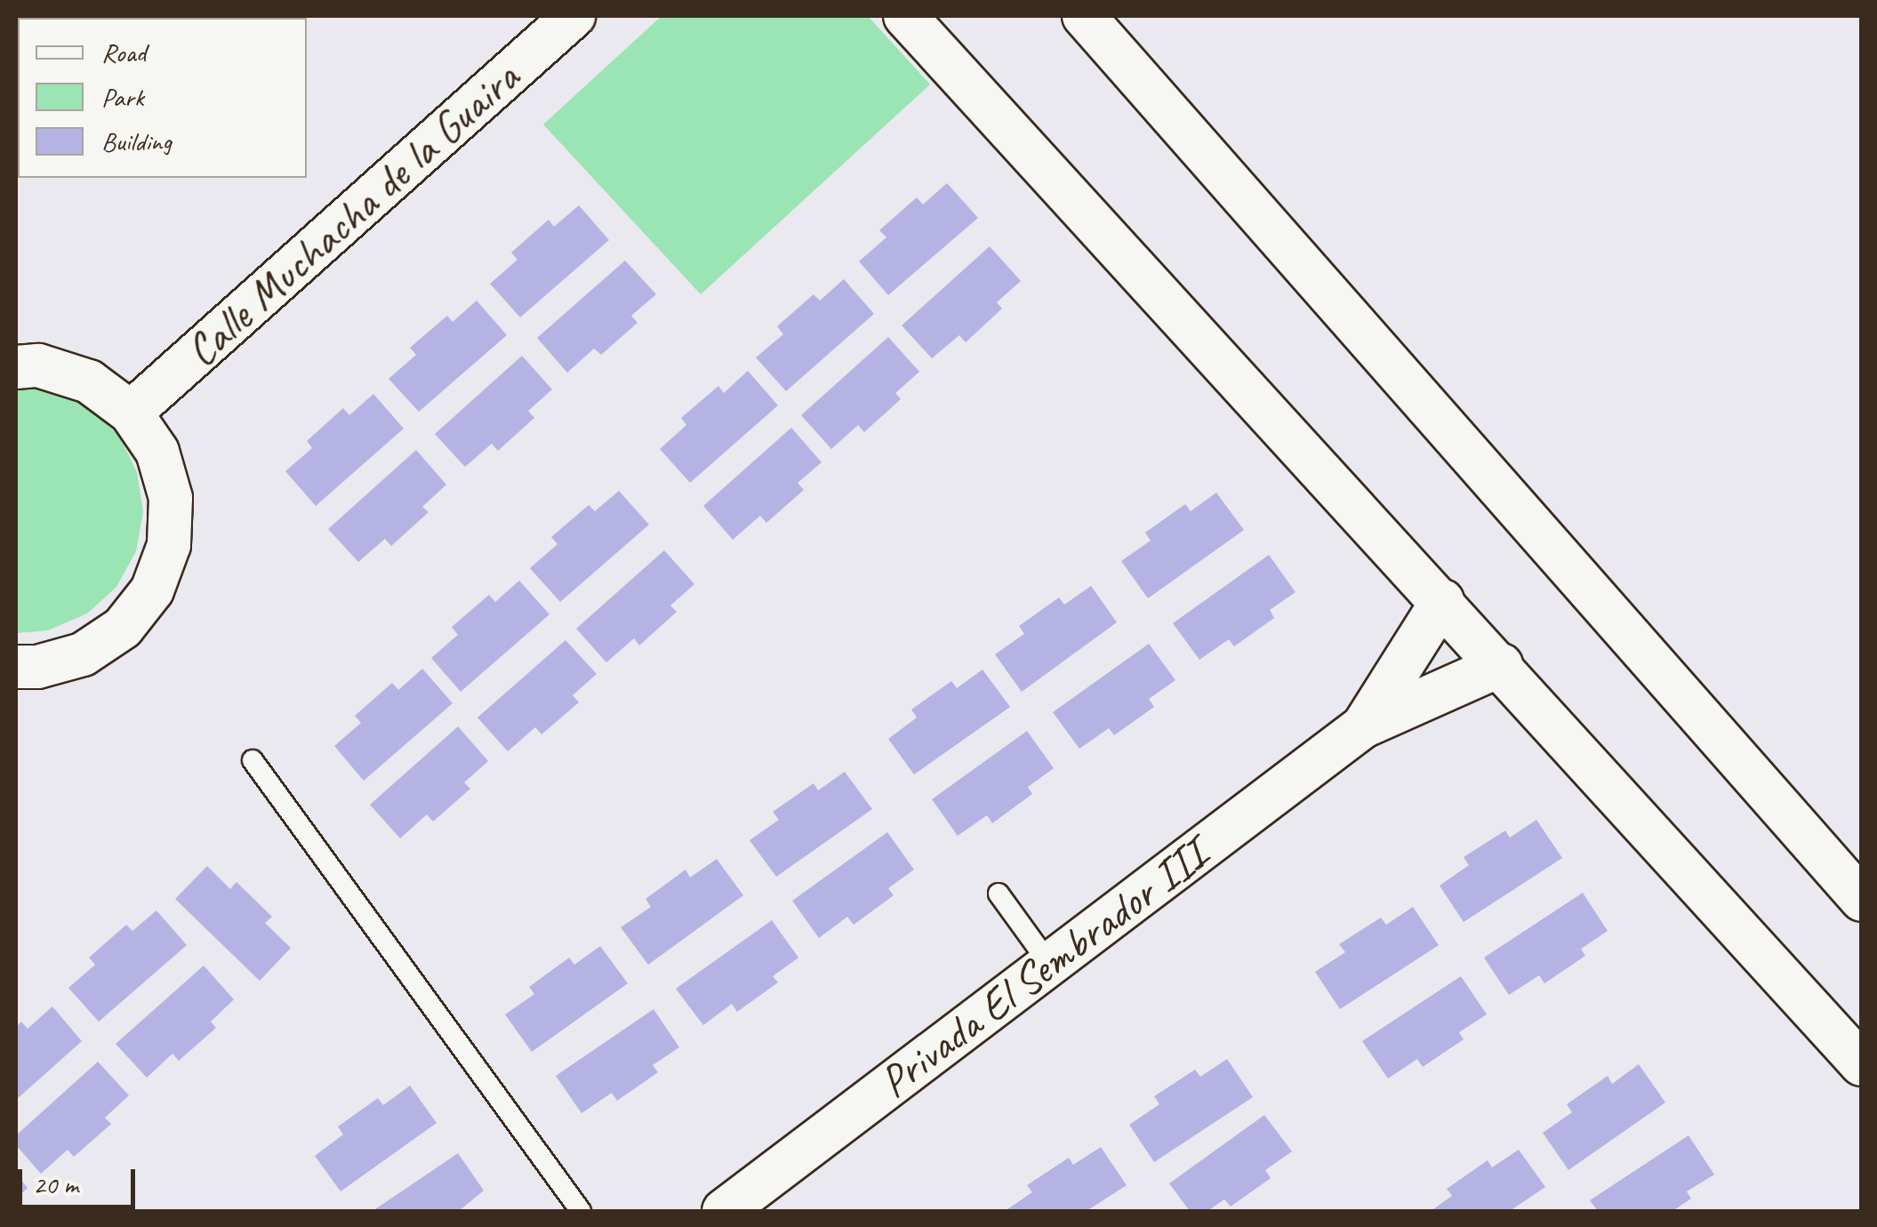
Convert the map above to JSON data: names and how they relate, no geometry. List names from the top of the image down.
{
  "streets": {
    "street": ["Calle Muchacha de la Guaira", "Privada El Sembrador III"]
  },
  "legend": ["Road", "Park", "Building"],
  "scale_bar": "20 m"
}
